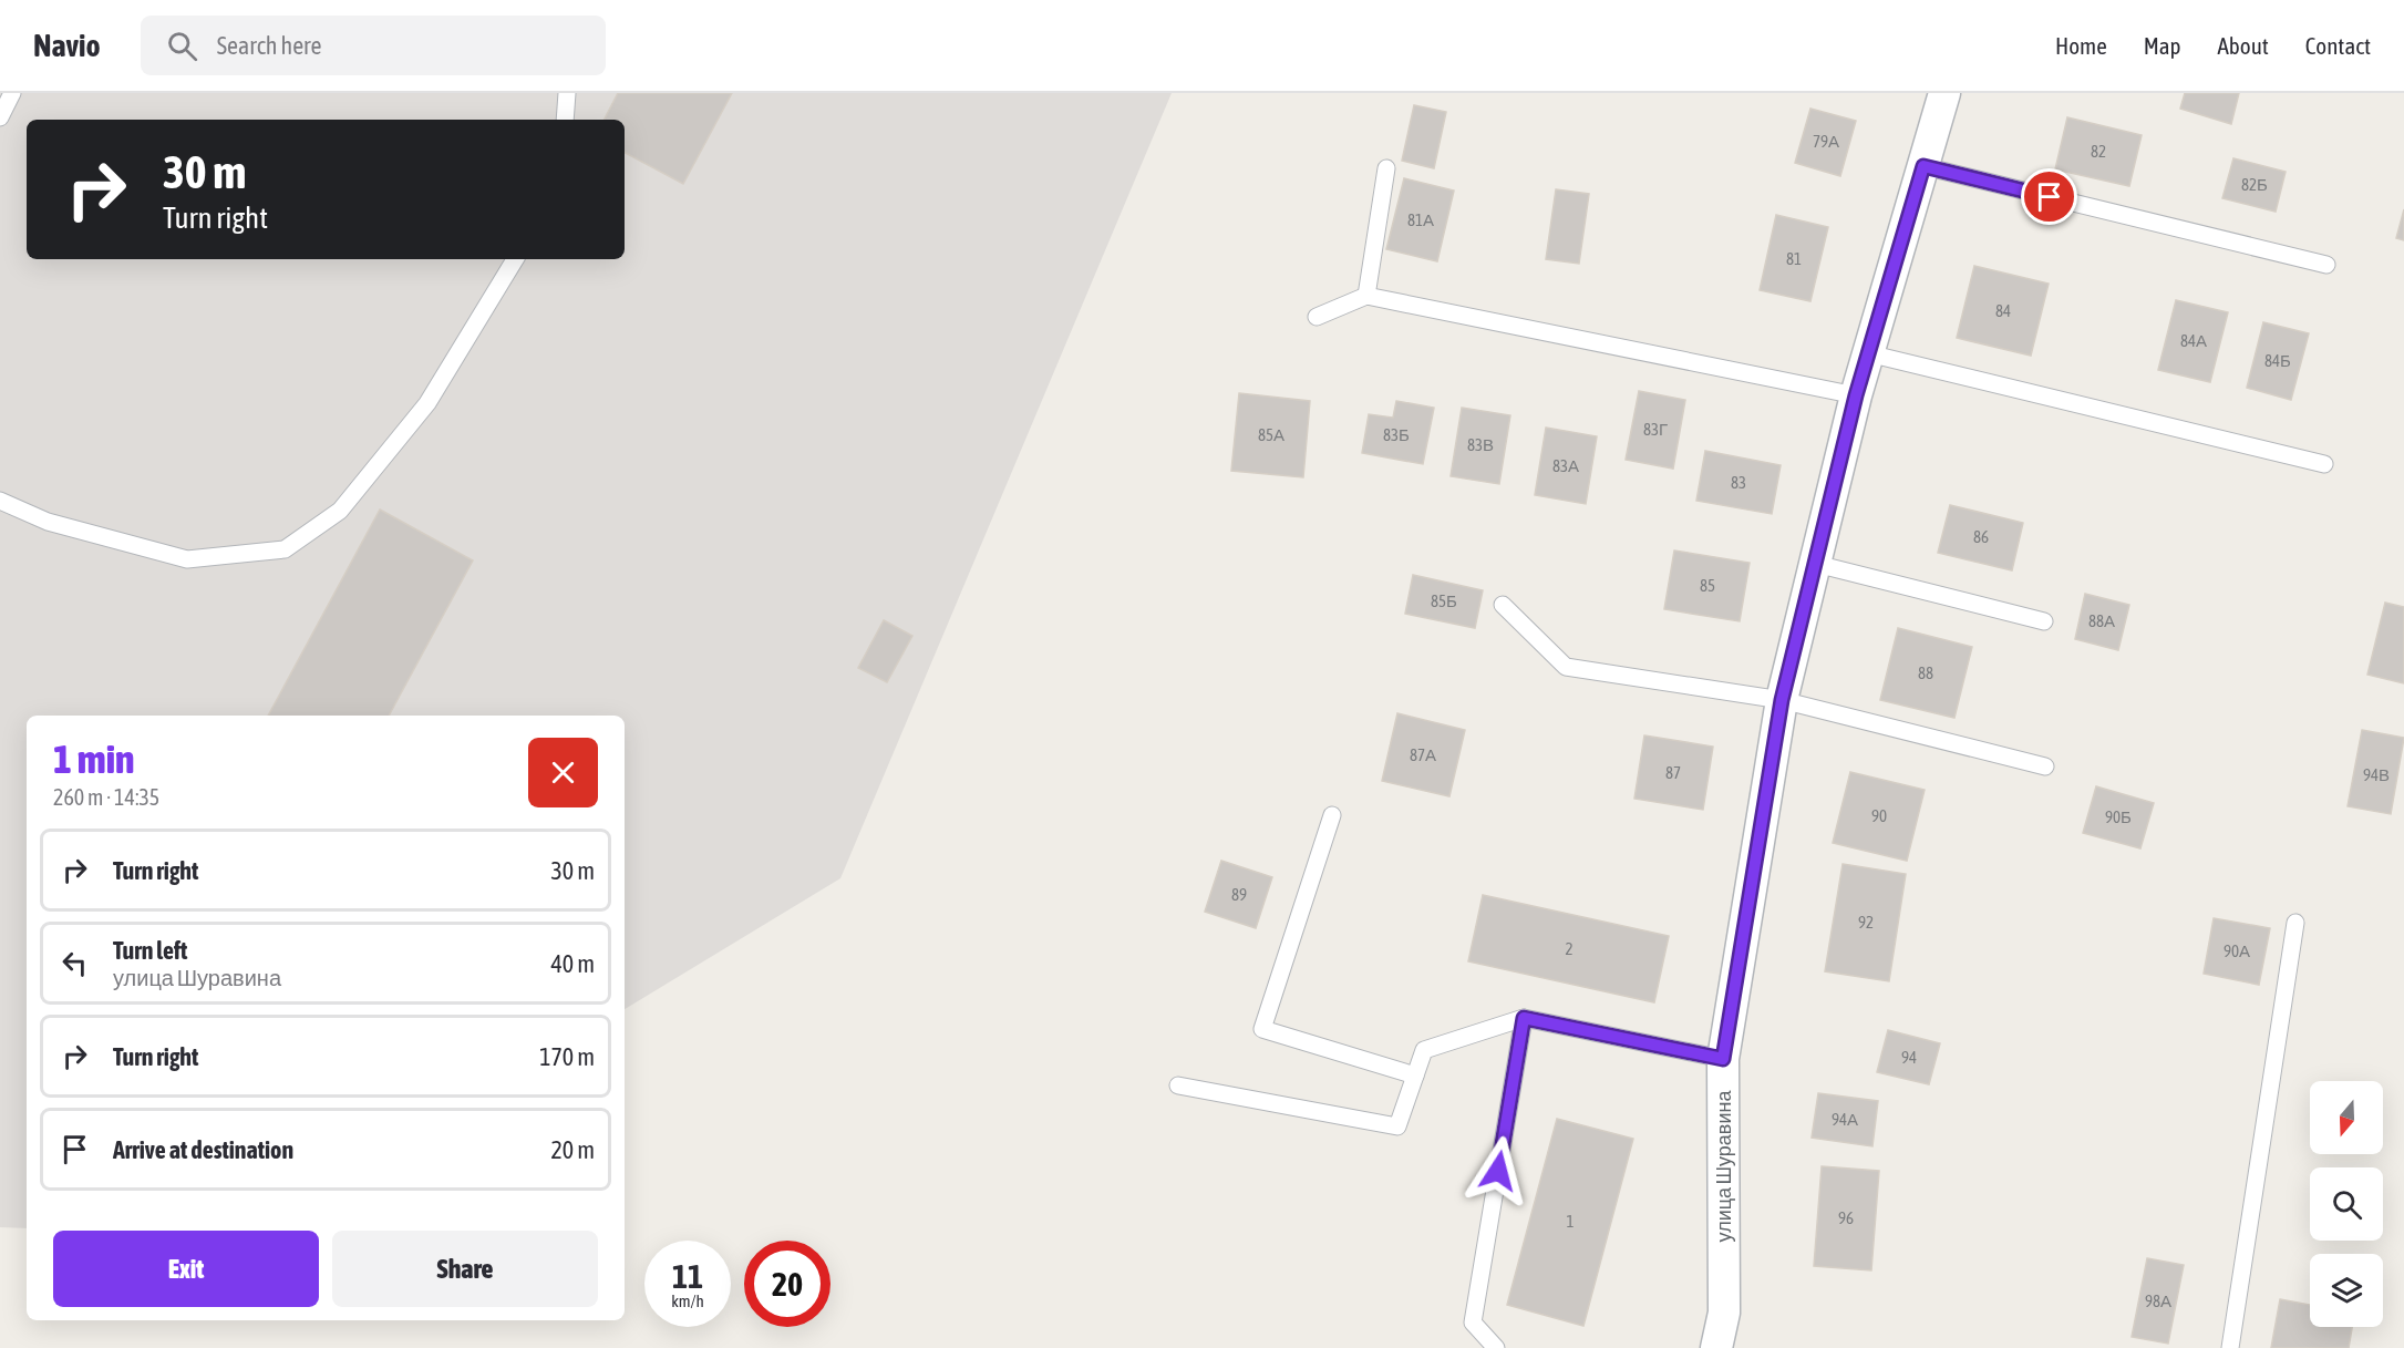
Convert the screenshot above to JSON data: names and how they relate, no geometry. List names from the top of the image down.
{
  "streets": {
    "street": ["улица Шуравина"]
  },
  "house_numbers": [
    "79А",
    "82",
    "82Б",
    "81А",
    "81",
    "84",
    "84А",
    "84Б",
    "83Г",
    "85А",
    "83Б",
    "83В",
    "83А",
    "83",
    "86",
    "85",
    "85Б",
    "88А",
    "88",
    "87А",
    "87",
    "94В",
    "90",
    "90Б",
    "89",
    "92",
    "2",
    "90А",
    "94",
    "94А",
    "96",
    "1",
    "98А"
  ],
  "north": "bottom",
  "page": {
    "header": "Navio",
    "search": "Search here",
    "nav": [
      "Home",
      "Map",
      "About",
      "Contact"
    ],
    "turn": ["30 m", "Turn right"],
    "heading": ["1 min", "260 m · 14:35"],
    "list": [
      {
        "name": "Turn right",
        "value": "30 m"
      },
      {
        "name": "Turn left",
        "note": "улица Шуравина",
        "value": "40 m"
      },
      {
        "name": "Turn right",
        "value": "170 m"
      },
      {
        "name": "Arrive at destination",
        "value": "20 m"
      }
    ],
    "buttons": ["Exit", "Share"],
    "speed": "11 km/h",
    "limit": "20"
  }
}
